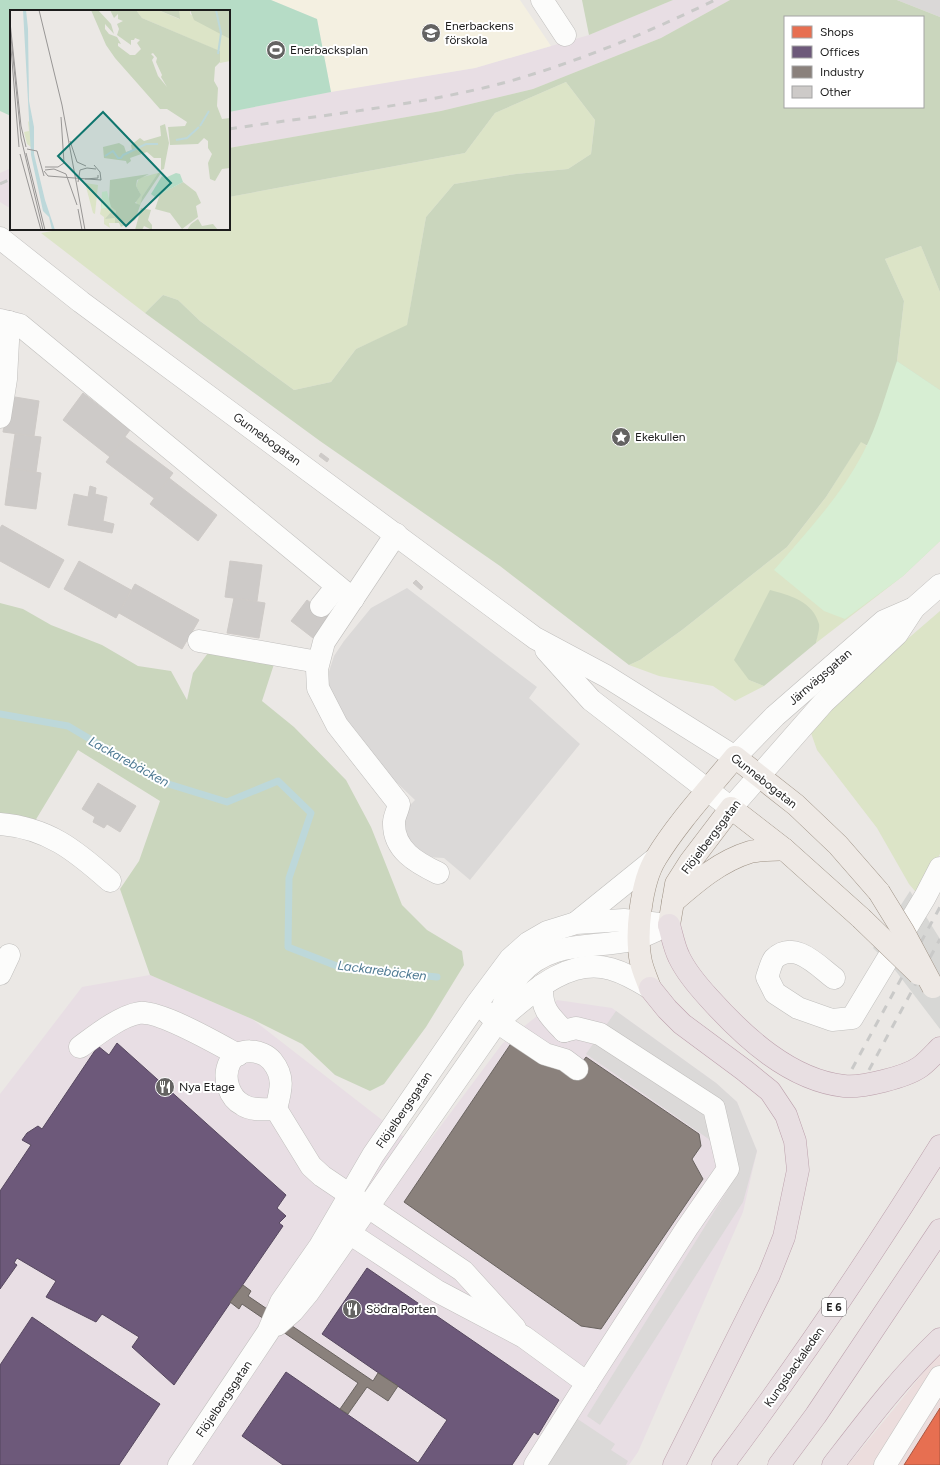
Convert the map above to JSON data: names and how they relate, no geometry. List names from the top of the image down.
{
  "streets": {
    "highway": ["E 6", "Kungsbackaleden"],
    "main road": ["Gunnebogatan", "Flöjelbergsgatan"],
    "street": ["Järnvägsgatan"]
  },
  "crossings": [
    ["Gunnebogatan", "Järnvägsgatan"],
    ["Gunnebogatan", "Flöjelbergsgatan"],
    ["Järnvägsgatan", "Flöjelbergsgatan"]
  ],
  "water": ["Lackarebäcken"],
  "places": {
    "school or university": ["Enerbackens förskola"],
    "sports": ["Enerbacksplan"],
    "place": ["Ekekullen"],
    "restaurant": ["Nya Etage", "Södra Porten"]
  },
  "legend": [
    "Shops",
    "Offices",
    "Industry",
    "Other"
  ]
}
